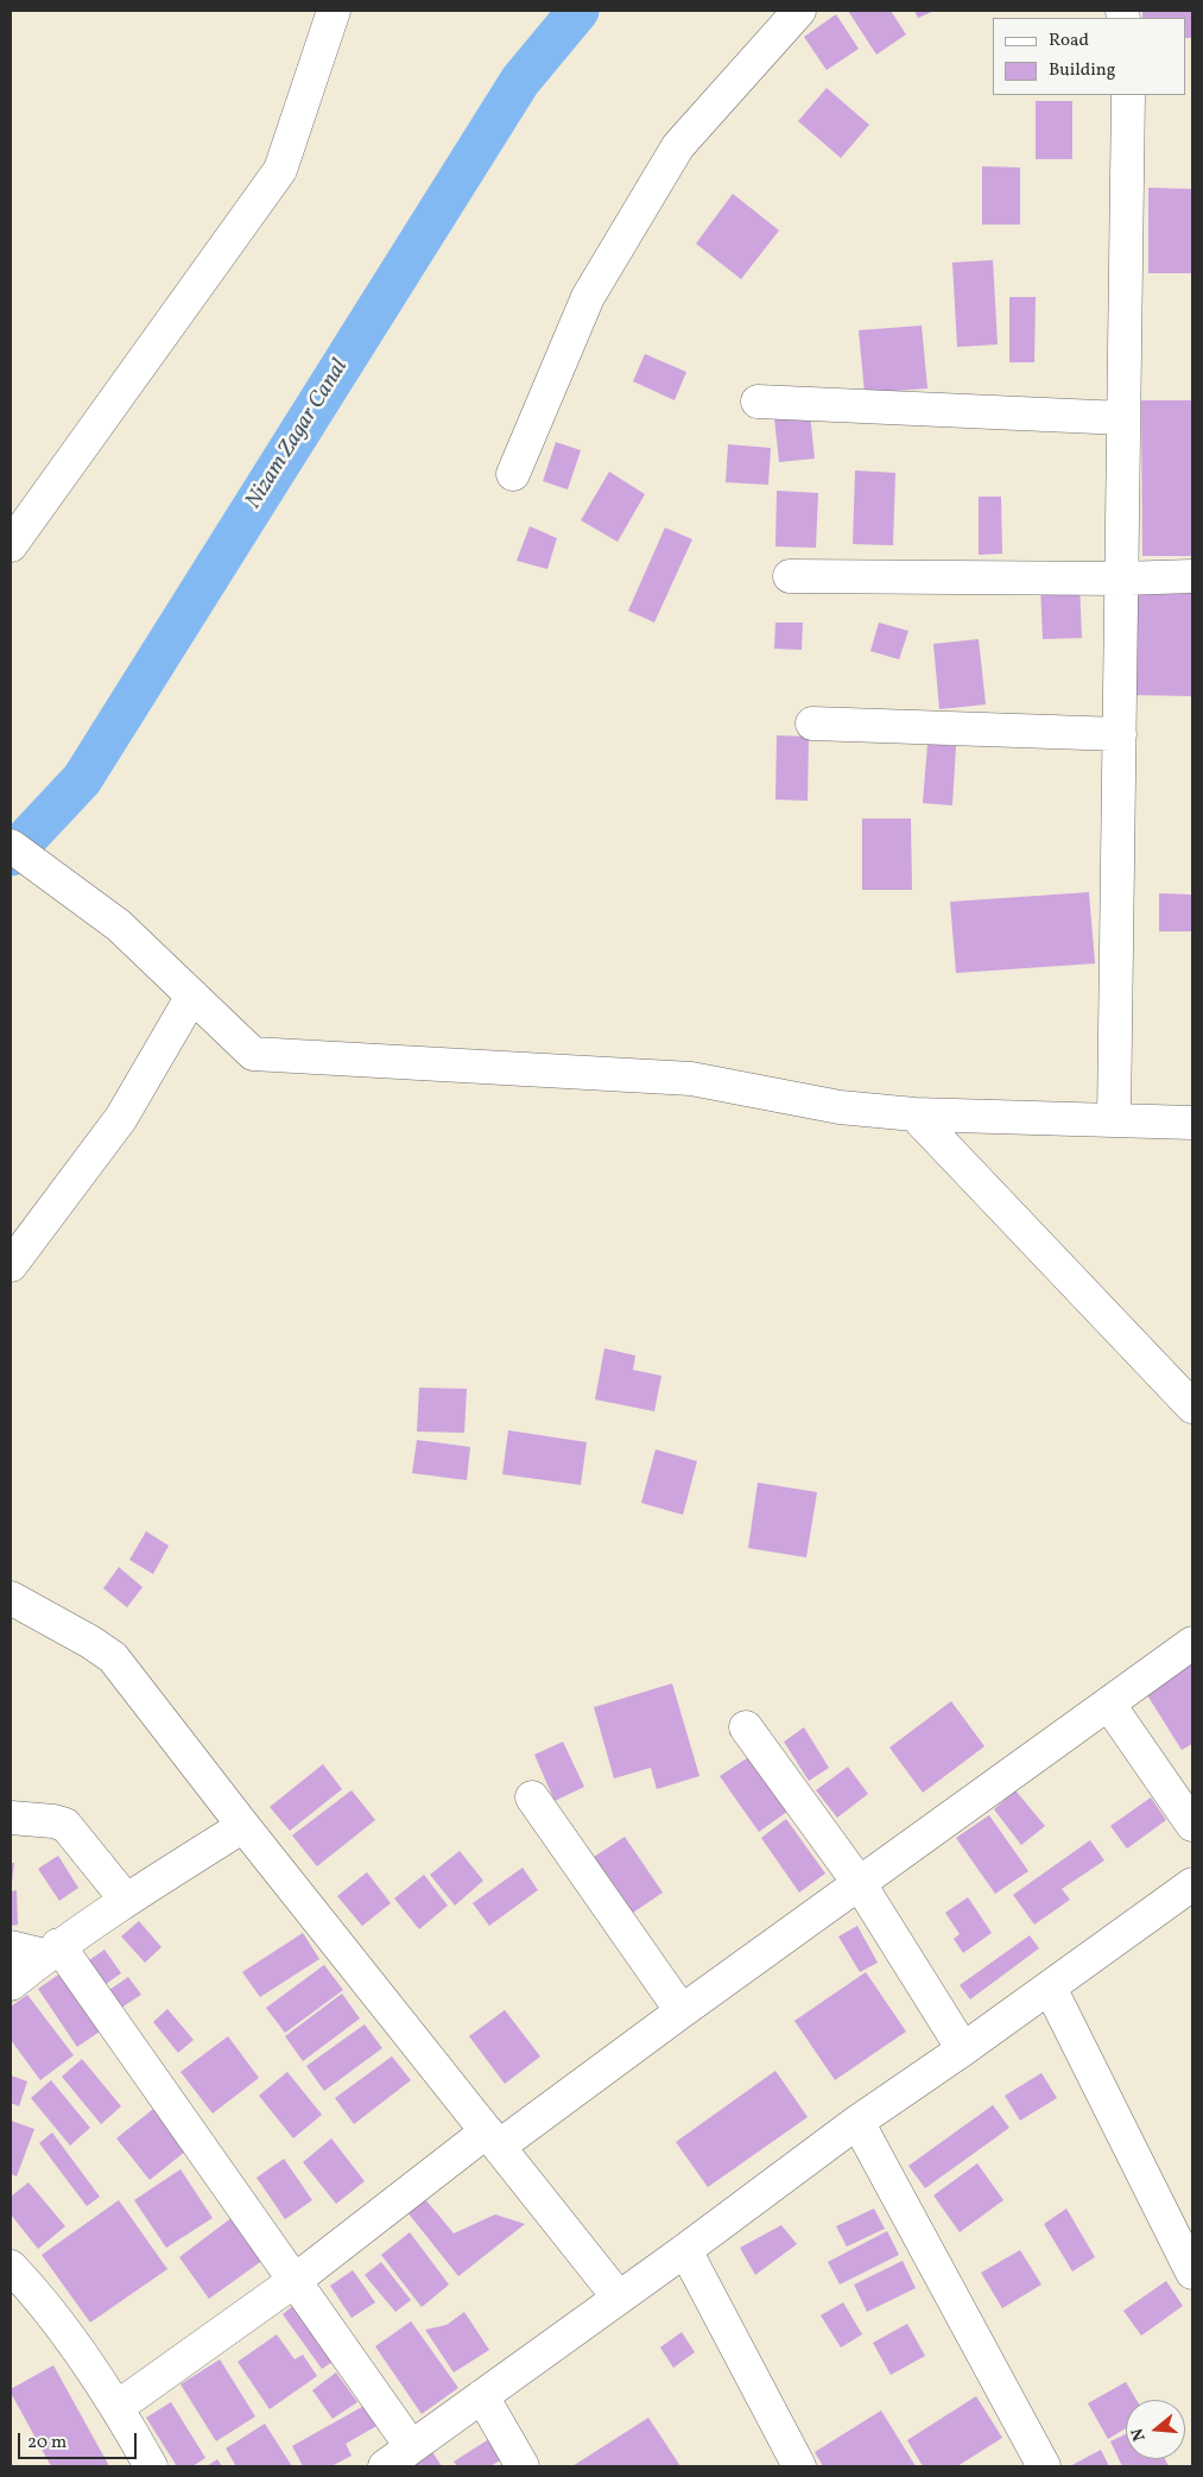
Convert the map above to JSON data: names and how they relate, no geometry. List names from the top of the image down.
{
  "water": ["Nizam Zagar Canal"],
  "legend": ["Road", "Building"],
  "scale_bar": "20 m",
  "north": "left"
}
